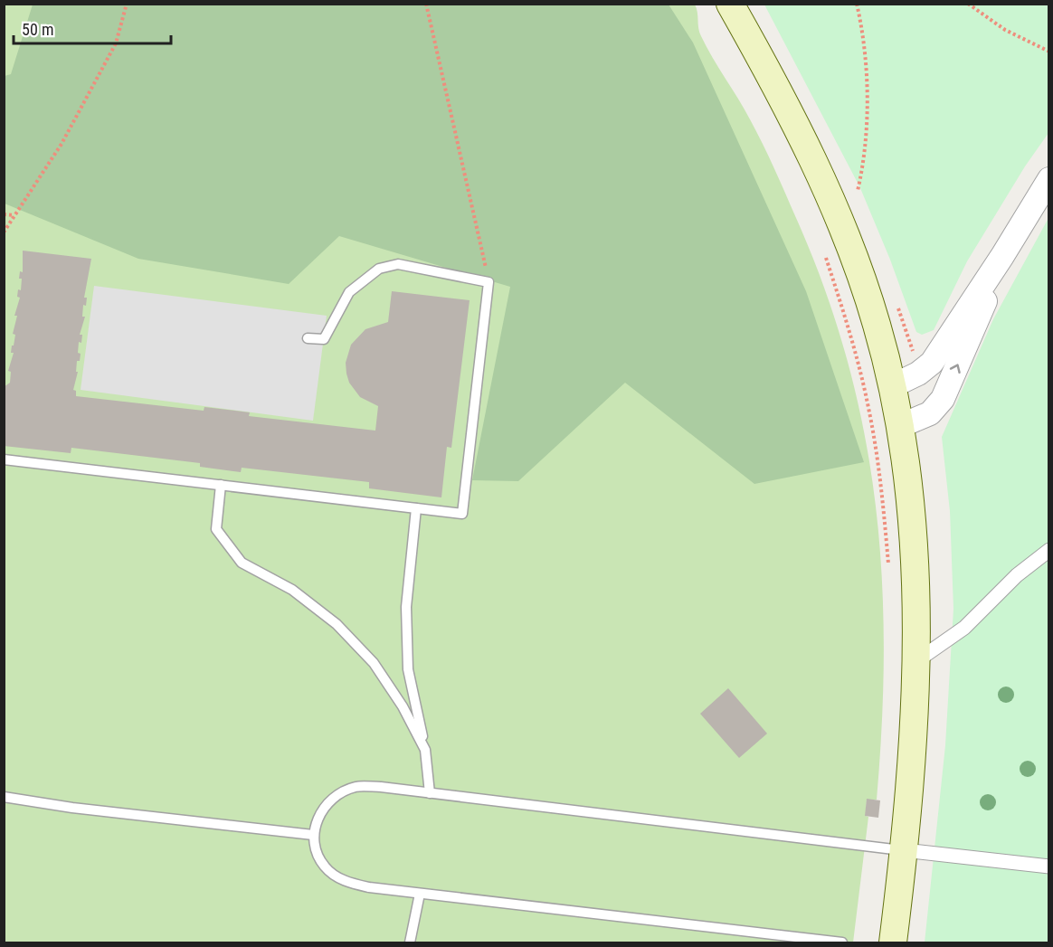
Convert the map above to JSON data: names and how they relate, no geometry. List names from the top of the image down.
{
  "scale_bar": "50 m"
}
